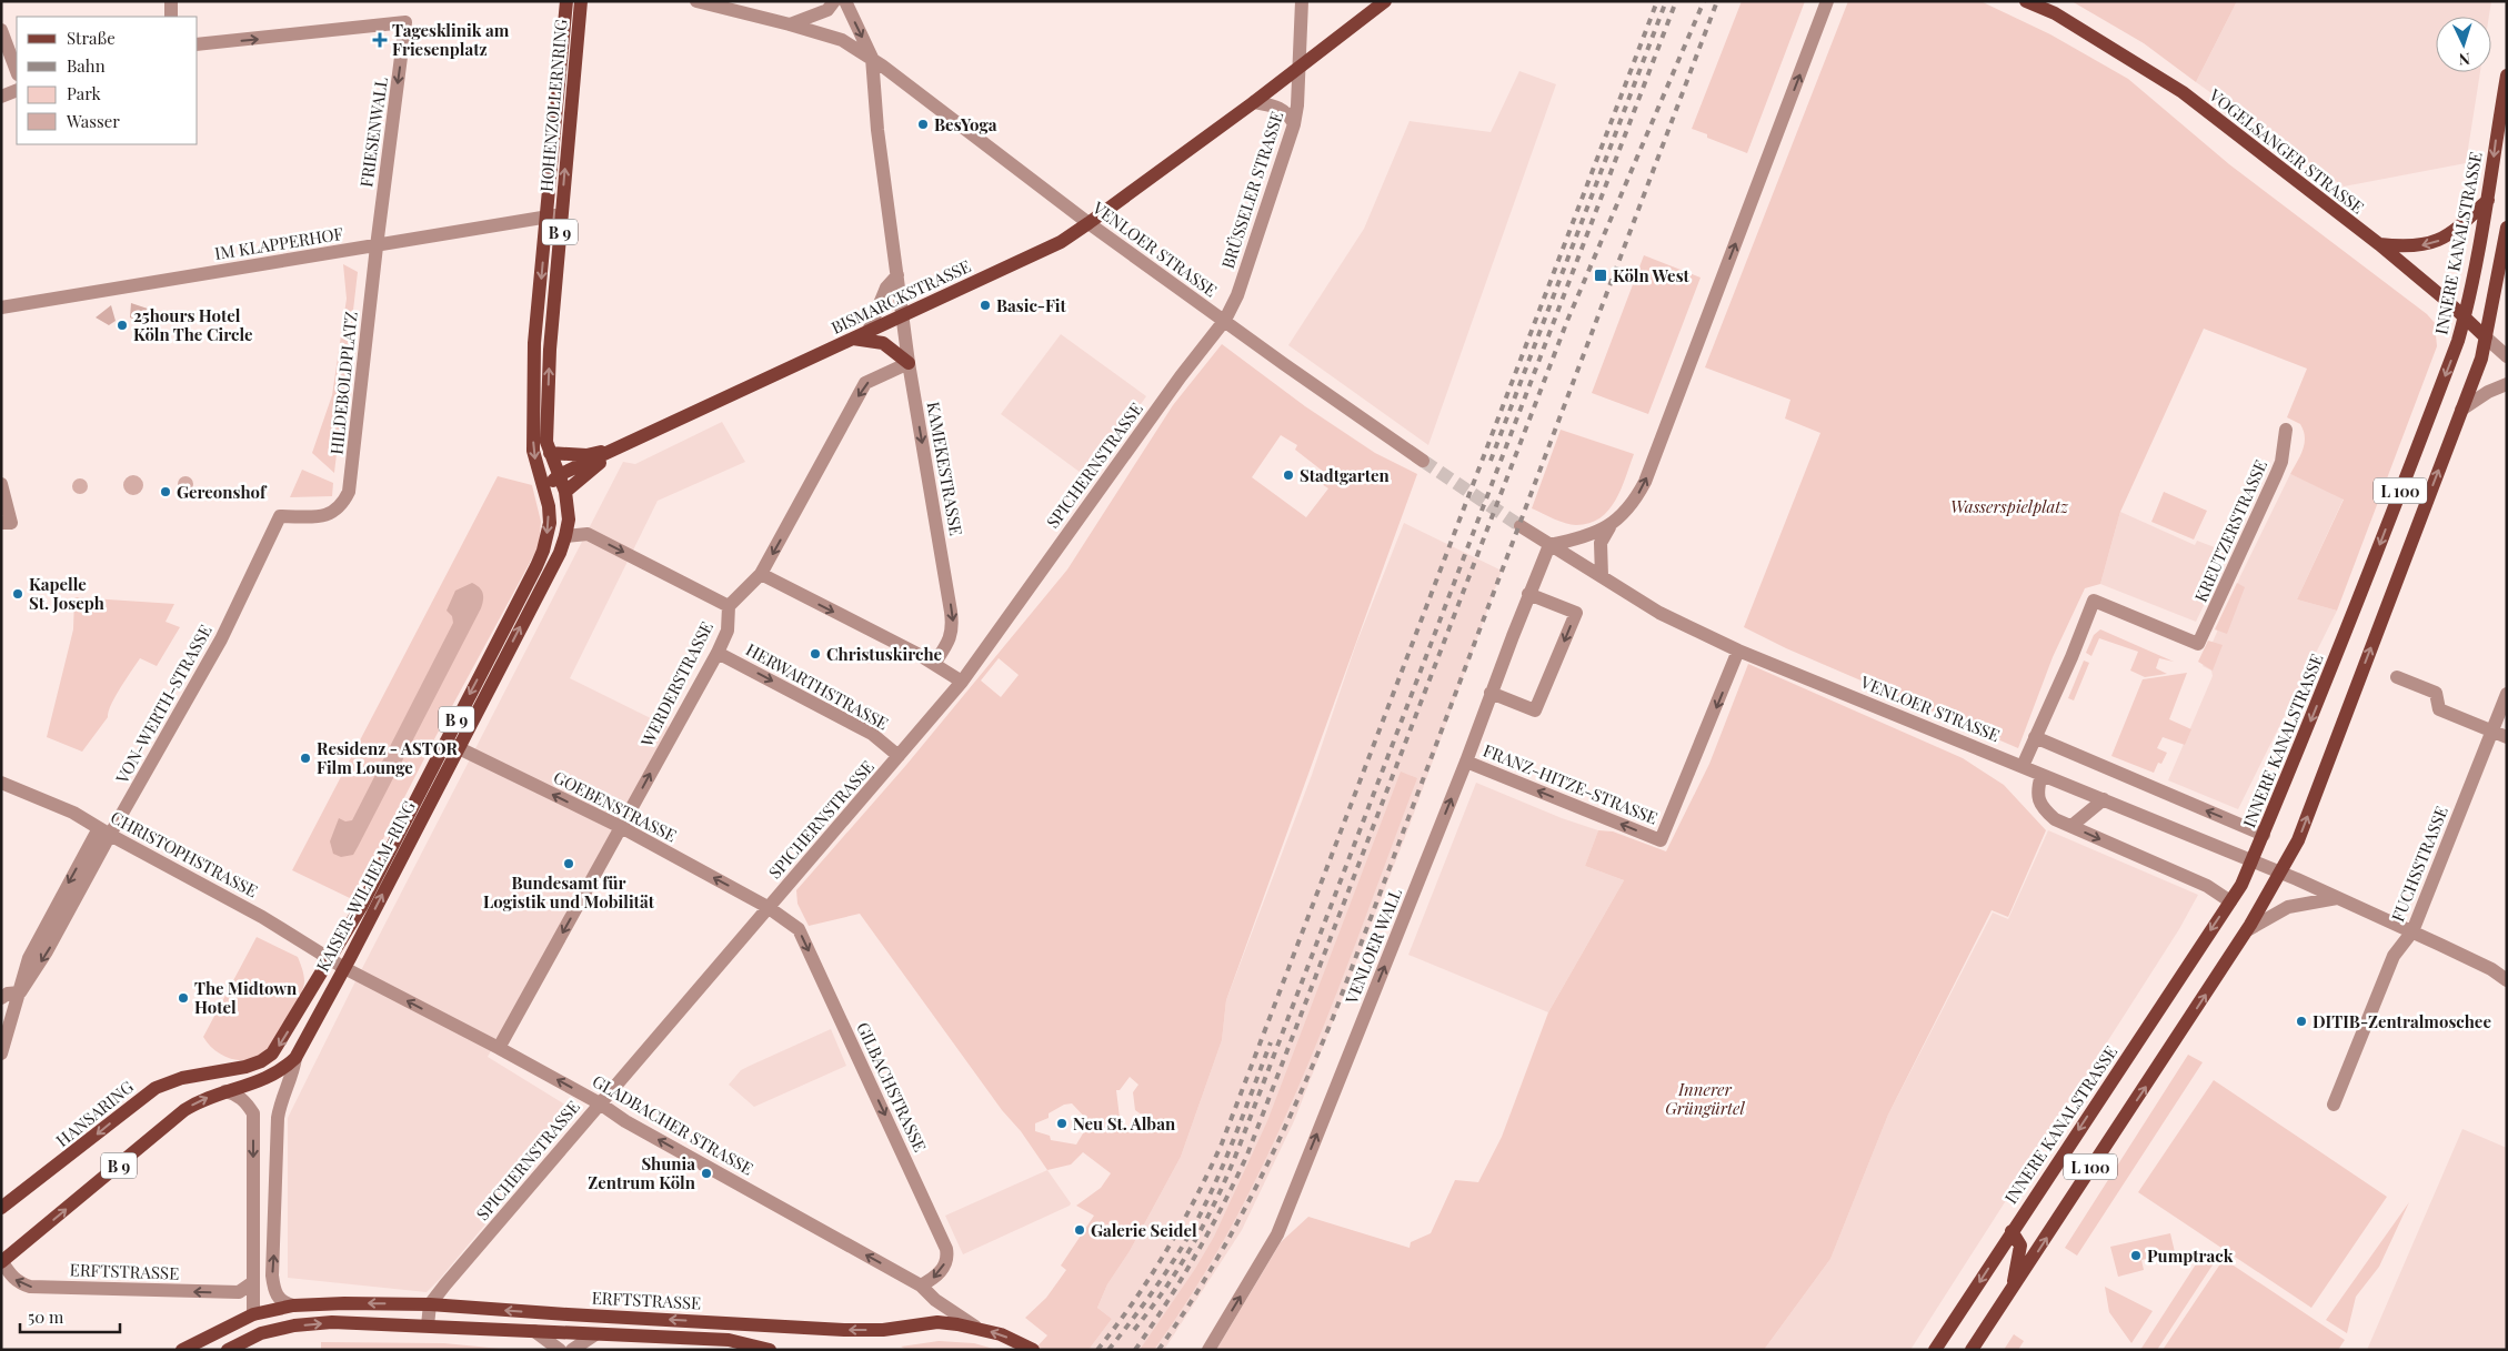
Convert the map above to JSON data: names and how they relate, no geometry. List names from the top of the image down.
{
  "streets": {
    "main road": [
      "HOHENZOLLERNRING",
      "VOGELSANGER STRASSE",
      "B 9",
      "INNERE KANALSTRASSE",
      "BISMARCKSTRASSE",
      "L 100",
      "KAISER-WILHELM-RING",
      "HANSARING",
      "ERFTSTRASSE"
    ],
    "street": [
      "FRIESENWALL",
      "BRÜSSELER STRASSE",
      "IM KLAPPERHOF",
      "VENLOER STRASSE",
      "HILDEBOLDPLATZ",
      "SPICHERNSTRASSE",
      "KAMEKESTRASSE",
      "KREUTZERSTRASSE",
      "WERDERSTRASSE",
      "HERWARTHSTRASSE",
      "VON-WERTH-STRASSE",
      "FRANZ-HITZE-STRASSE",
      "GOEBENSTRASSE",
      "CHRISTOPHSTRASSE",
      "FUCHSSTRASSE",
      "VENLOER WALL",
      "GILBACHSTRASSE",
      "GLADBACHER STRASSE"
    ]
  },
  "crossings": [
    ["HOHENZOLLERNRING", "IM KLAPPERHOF"],
    ["HOHENZOLLERNRING", "BISMARCKSTRASSE"],
    ["HOHENZOLLERNRING", "KAISER-WILHELM-RING"],
    ["FRIESENWALL", "IM KLAPPERHOF"],
    ["FRIESENWALL", "HILDEBOLDPLATZ"],
    ["VOGELSANGER STRASSE", "INNERE KANALSTRASSE"],
    ["VOGELSANGER STRASSE", "L 100"],
    ["BRÜSSELER STRASSE", "VENLOER STRASSE"],
    ["BRÜSSELER STRASSE", "BISMARCKSTRASSE"],
    ["BRÜSSELER STRASSE", "SPICHERNSTRASSE"],
    ["B 9", "KAISER-WILHELM-RING"],
    ["B 9", "ERFTSTRASSE"],
    ["IM KLAPPERHOF", "HILDEBOLDPLATZ"],
    ["INNERE KANALSTRASSE", "VENLOER STRASSE"],
    ["VENLOER STRASSE", "BISMARCKSTRASSE"],
    ["VENLOER STRASSE", "SPICHERNSTRASSE"],
    ["VENLOER STRASSE", "KAMEKESTRASSE"],
    ["VENLOER STRASSE", "L 100"],
    ["VENLOER STRASSE", "FRANZ-HITZE-STRASSE"],
    ["VENLOER STRASSE", "FUCHSSTRASSE"],
    ["VENLOER STRASSE", "VENLOER WALL"],
    ["BISMARCKSTRASSE", "KAMEKESTRASSE"],
    ["BISMARCKSTRASSE", "KAISER-WILHELM-RING"],
    ["HILDEBOLDPLATZ", "VON-WERTH-STRASSE"],
    ["SPICHERNSTRASSE", "HERWARTHSTRASSE"],
    ["SPICHERNSTRASSE", "GOEBENSTRASSE"],
    ["SPICHERNSTRASSE", "GILBACHSTRASSE"],
    ["SPICHERNSTRASSE", "GLADBACHER STRASSE"],
    ["SPICHERNSTRASSE", "ERFTSTRASSE"],
    ["KAMEKESTRASSE", "WERDERSTRASSE"],
    ["WERDERSTRASSE", "HERWARTHSTRASSE"],
    ["WERDERSTRASSE", "GOEBENSTRASSE"],
    ["WERDERSTRASSE", "GLADBACHER STRASSE"],
    ["VON-WERTH-STRASSE", "CHRISTOPHSTRASSE"],
    ["FRANZ-HITZE-STRASSE", "VENLOER WALL"],
    ["GOEBENSTRASSE", "KAISER-WILHELM-RING"],
    ["GOEBENSTRASSE", "GILBACHSTRASSE"],
    ["CHRISTOPHSTRASSE", "KAISER-WILHELM-RING"],
    ["CHRISTOPHSTRASSE", "GLADBACHER STRASSE"],
    ["KAISER-WILHELM-RING", "HANSARING"],
    ["KAISER-WILHELM-RING", "GLADBACHER STRASSE"],
    ["GILBACHSTRASSE", "GLADBACHER STRASSE"],
    ["GLADBACHER STRASSE", "ERFTSTRASSE"]
  ],
  "one_way": [
    "KAMEKESTRASSE",
    "GOEBENSTRASSE",
    "VENLOER WALL",
    "GILBACHSTRASSE",
    "GLADBACHER STRASSE"
  ],
  "parks": ["Wasserspielplatz", "Innerer Grüngürtel"],
  "places": {
    "health": ["Tagesklinik am Friesenplatz"],
    "other": [
      "BesYoga",
      "Basic-Fit",
      "25hours Hotel Köln The Circle",
      "Stadtgarten",
      "Gereonshof",
      "Kapelle St. Joseph",
      "Christuskirche",
      "Residenz - ASTOR Film Lounge",
      "Bundesamt für Logistik und Mobilität",
      "The Midtown Hotel",
      "DITIB-Zentralmoschee",
      "Neu St. Alban",
      "Shunia Zentrum Köln",
      "Galerie Seidel",
      "Pumptrack"
    ],
    "transit": ["Köln West"]
  },
  "legend": [
    "Straße",
    "Bahn",
    "Park",
    "Wasser"
  ],
  "scale_bar": "50 m",
  "north": "bottom"
}
